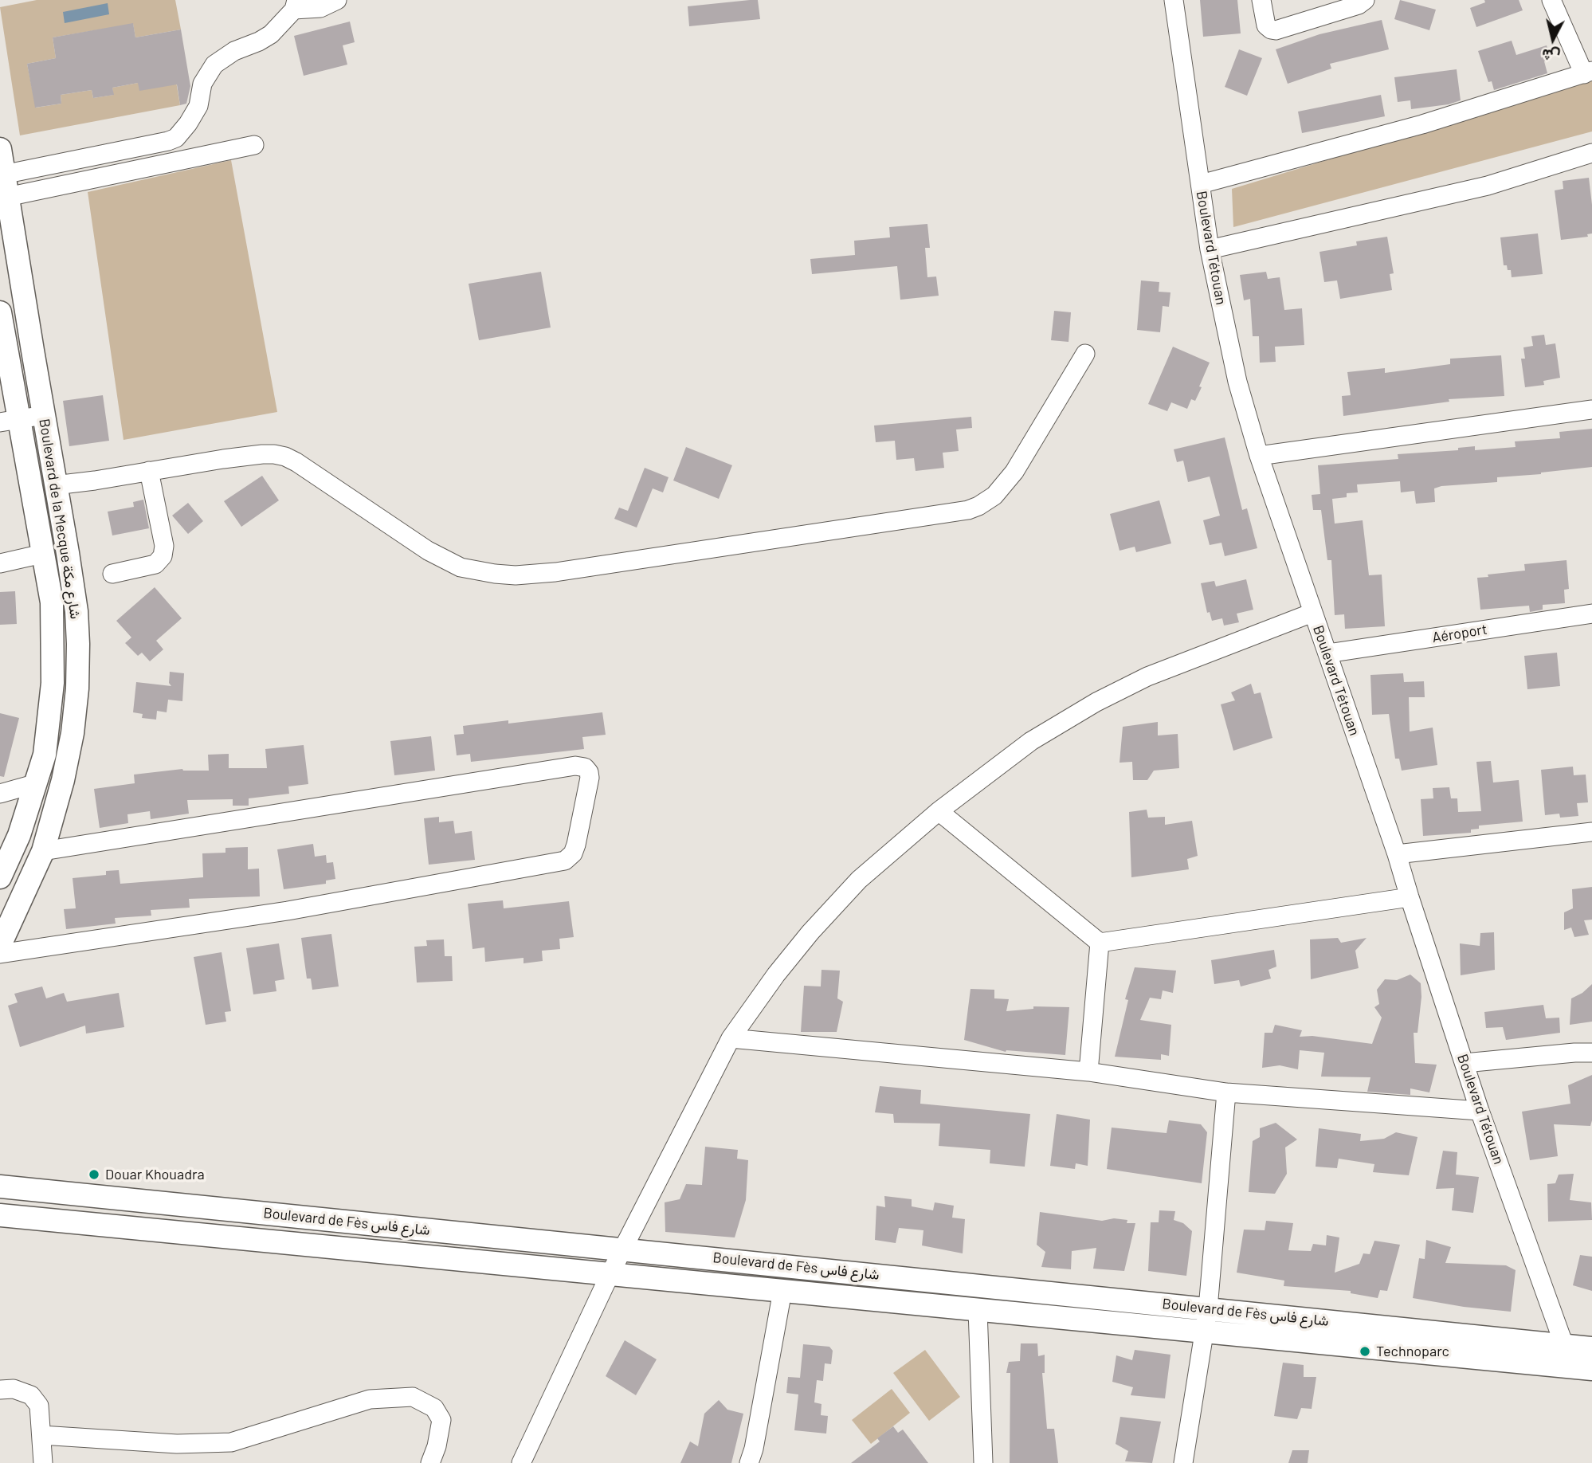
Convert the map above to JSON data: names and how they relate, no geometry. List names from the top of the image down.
{
  "streets": {
    "main road": ["Boulevard de la Mecque شارع مكة", "Boulevard de Fès شارع فاس"],
    "street": ["Boulevard Tétouan", "Aéroport"]
  },
  "crossings": [
    ["Boulevard Tétouan", "Aéroport"],
    ["Boulevard Tétouan", "Boulevard de Fès شارع فاس"]
  ],
  "places": ["Douar Khouadra", "Technoparc"],
  "north": "bottom"
}
